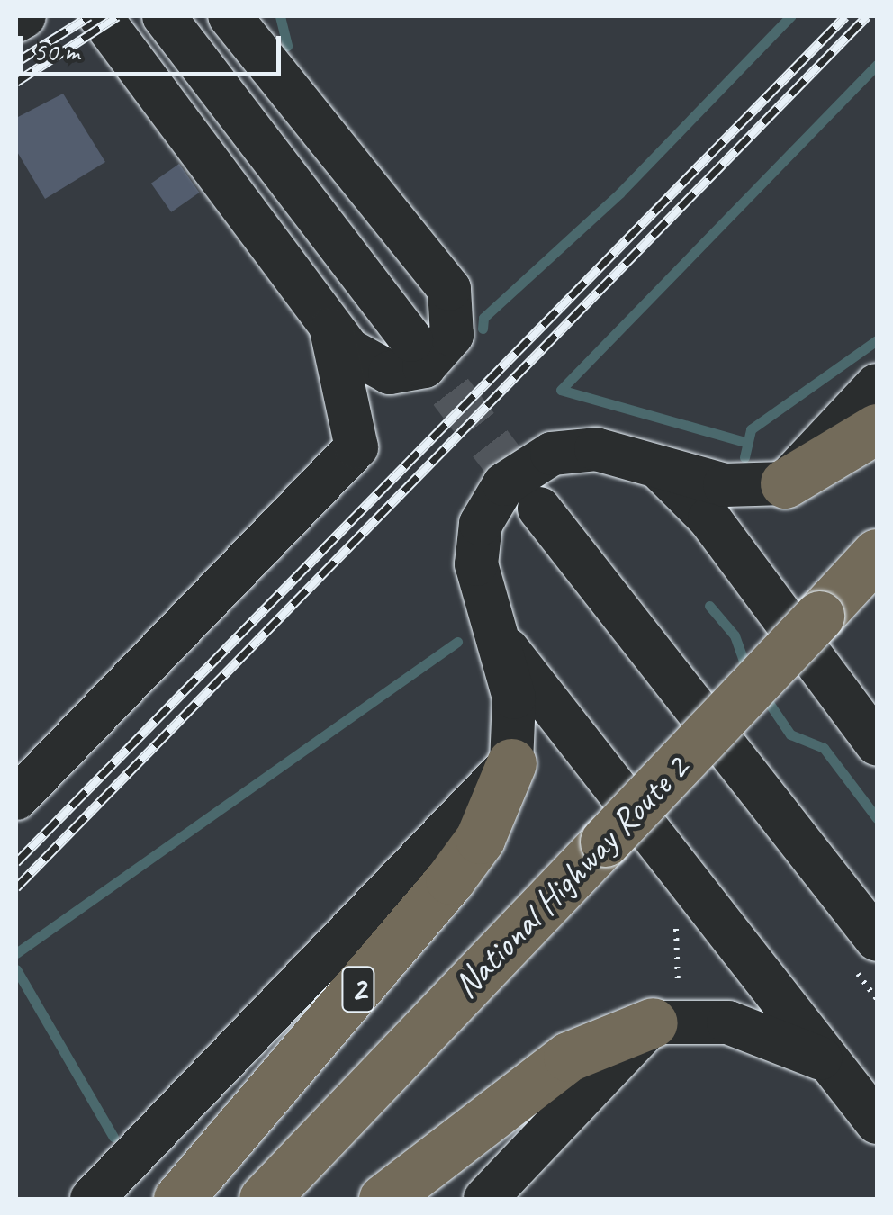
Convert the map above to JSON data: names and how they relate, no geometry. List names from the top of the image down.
{
  "streets": {
    "highway": ["National Highway Route 2", "2"]
  },
  "scale_bar": "50 m"
}
